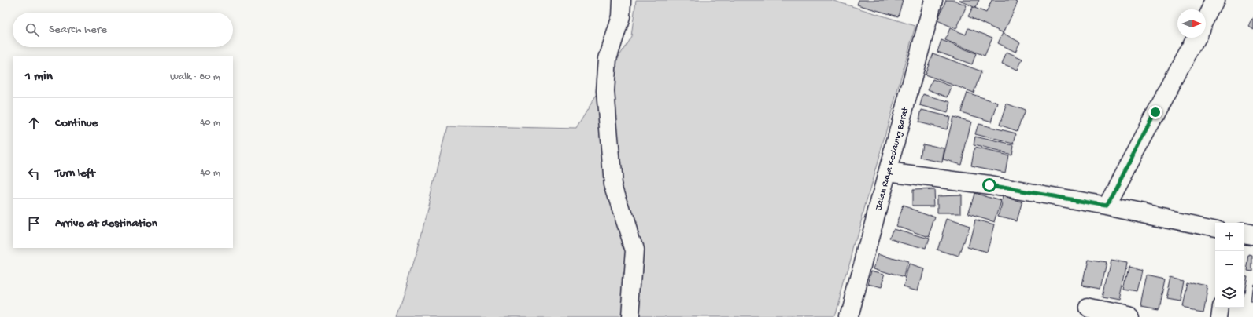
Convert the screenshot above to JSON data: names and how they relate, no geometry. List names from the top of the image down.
{
  "streets": {
    "street": ["Jalan Raya Kedaung Barat"]
  },
  "north": "right",
  "page": {
    "search": "Search here",
    "heading": ["1 min", "Walk · 80 m"],
    "list": [
      ["Continue", "40 m"],
      ["Turn left", "40 m"],
      "Arrive at destination"
    ],
    "map_buttons": ["+", "−"]
  }
}
